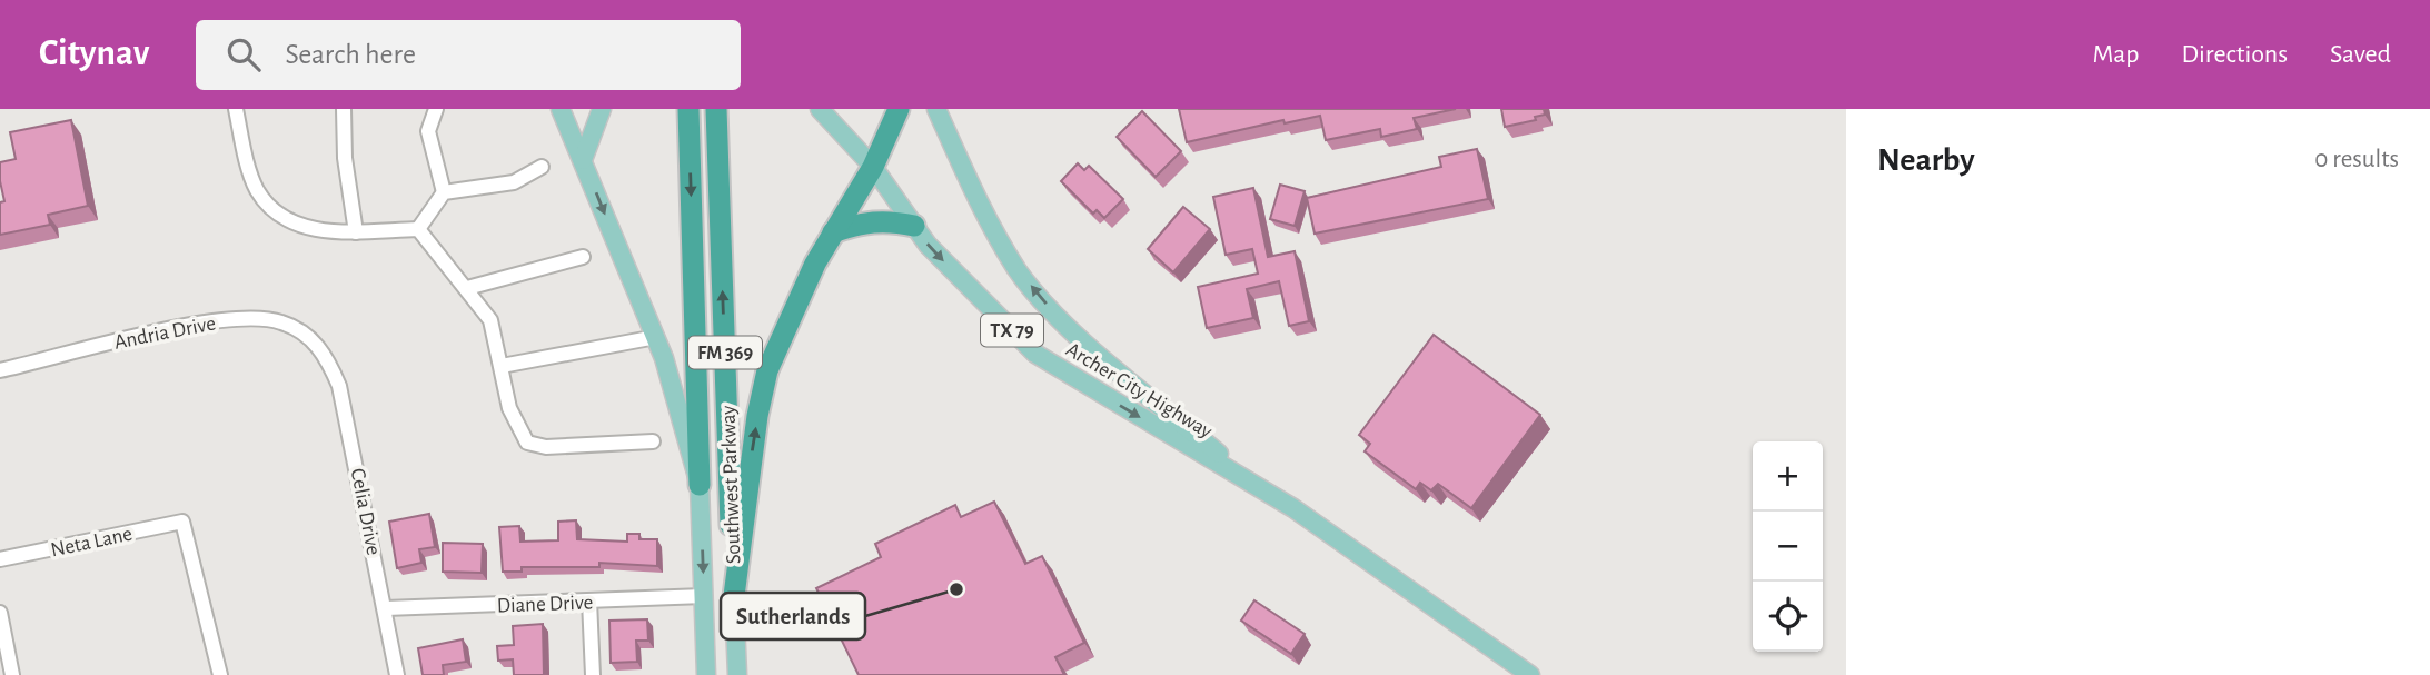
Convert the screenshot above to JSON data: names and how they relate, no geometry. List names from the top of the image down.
{
  "streets": {
    "highway": ["FM 369", "Southwest Parkway"],
    "main road": ["TX 79", "Archer City Highway"],
    "street": [
      "Andria Drive",
      "Celia Drive",
      "Neta Lane",
      "Diane Drive"
    ]
  },
  "crossings": [
    ["Andria Drive", "Celia Drive"],
    ["Southwest Parkway", "Diane Drive"],
    ["Celia Drive", "Diane Drive"]
  ],
  "places": ["Sutherlands"],
  "page": {
    "header": "Citynav",
    "search": "Search here",
    "nav": ["Map", "Directions", "Saved"],
    "heading": ["Nearby", "0 results"],
    "map_buttons": ["+", "−"]
  }
}
